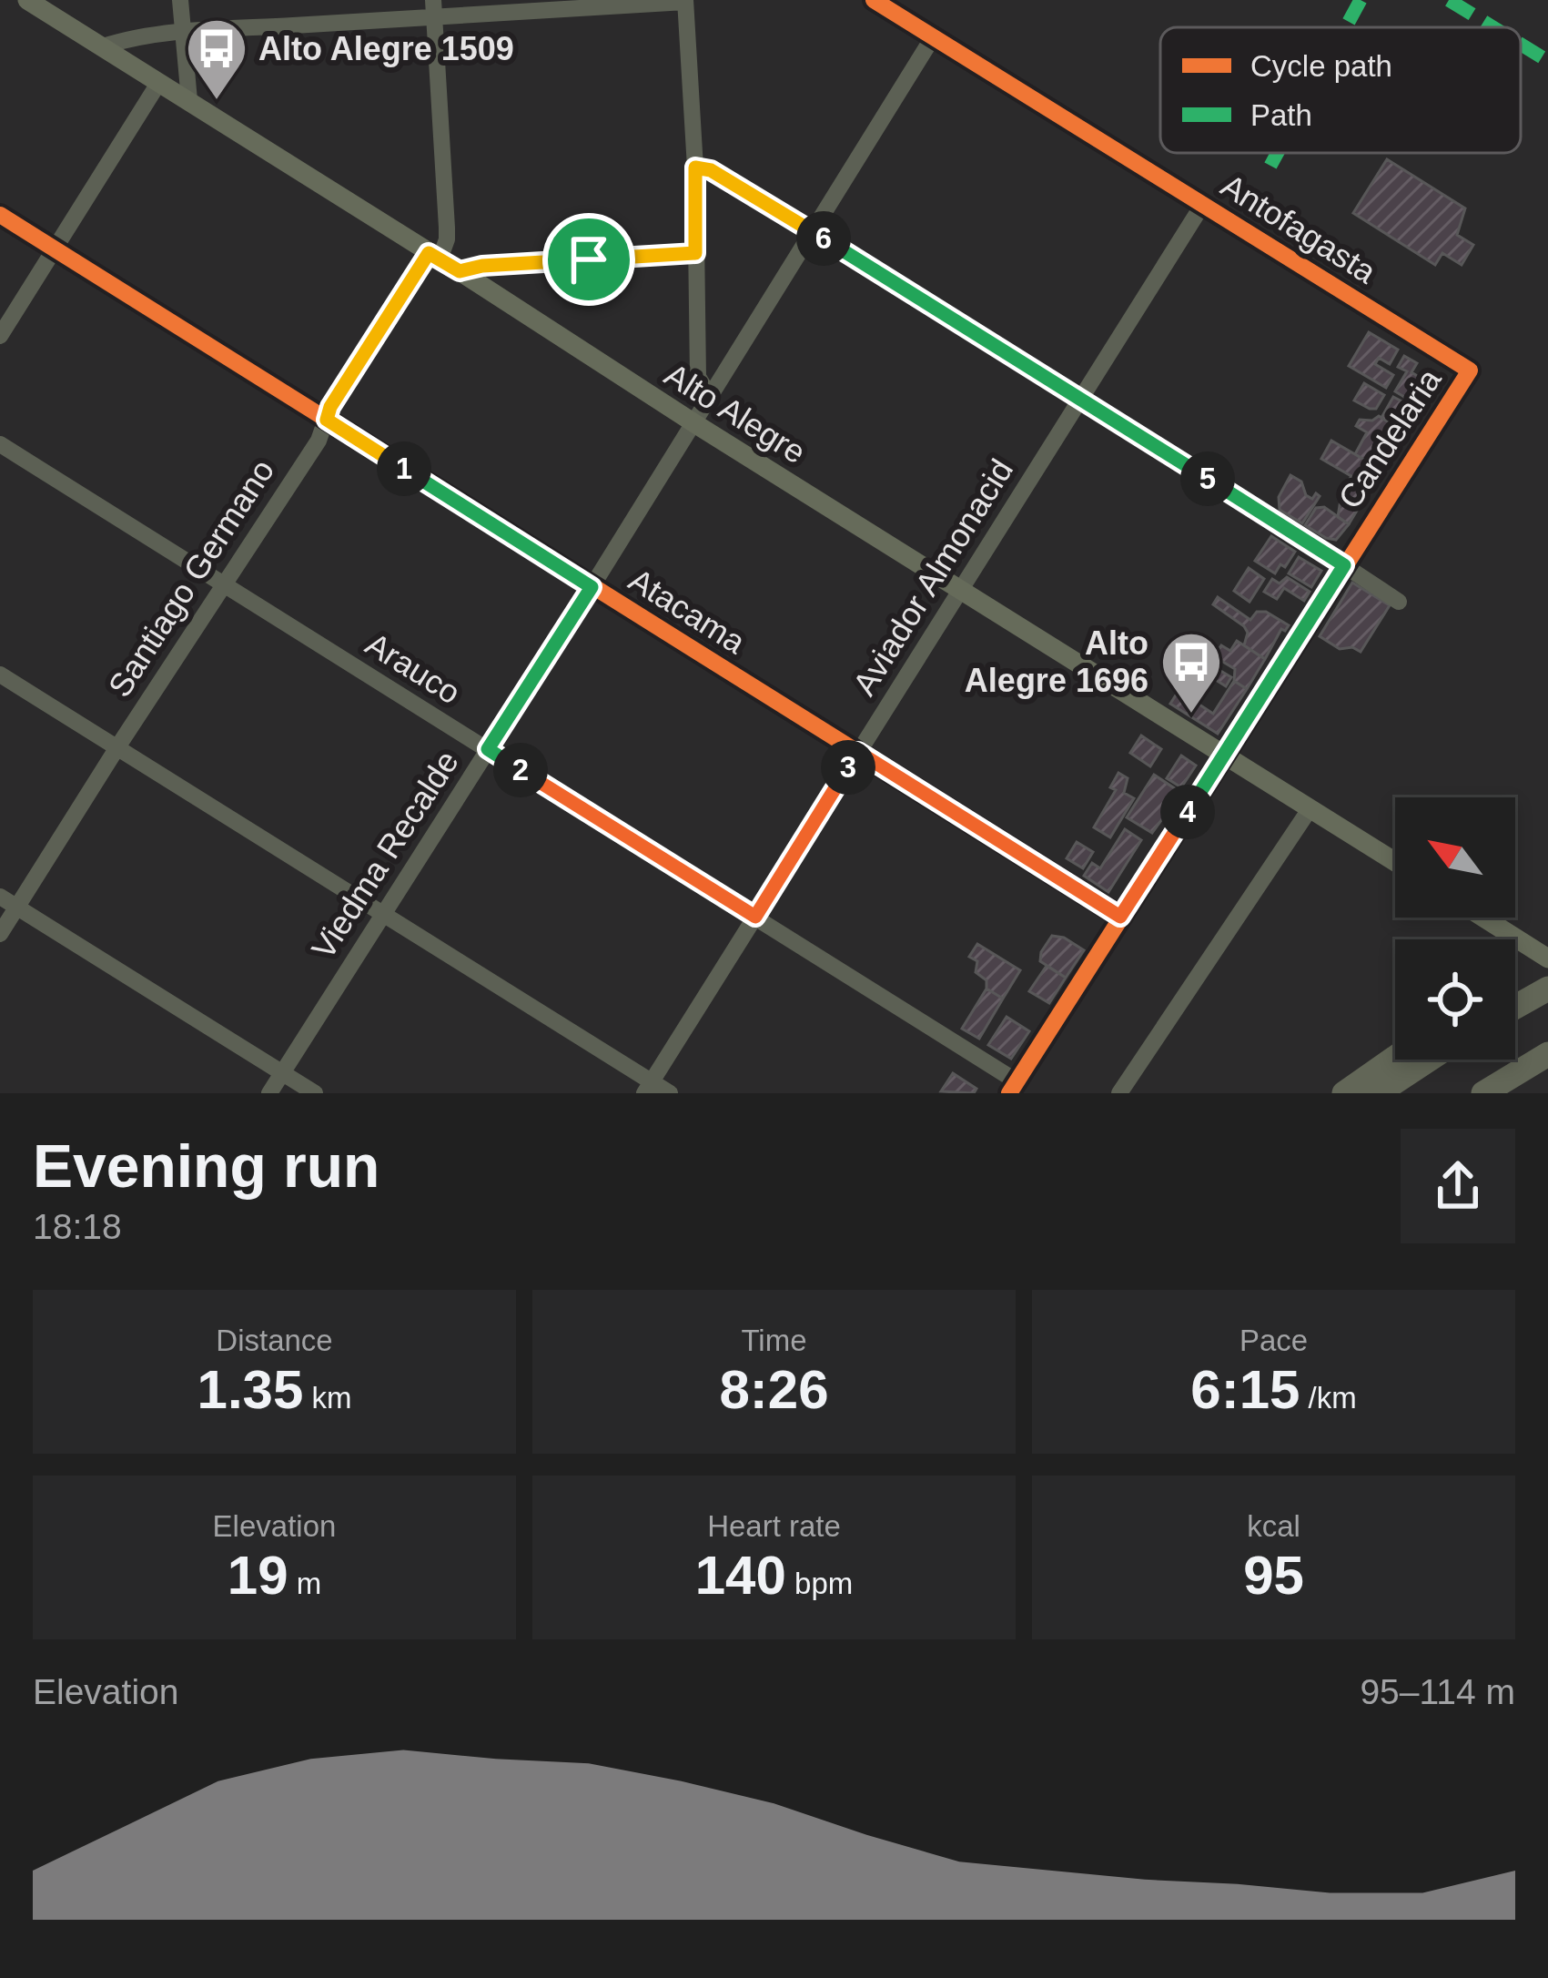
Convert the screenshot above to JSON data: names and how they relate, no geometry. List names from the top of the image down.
{
  "streets": {
    "main road": ["Alto Alegre"],
    "street": [
      "Antofagasta",
      "Candelaria",
      "Aviador Almonacid",
      "Santiago Germano",
      "Atacama",
      "Arauco",
      "Viedma Recalde"
    ]
  },
  "crossings": [
    ["Antofagasta", "Candelaria"],
    ["Antofagasta", "Aviador Almonacid"],
    ["Antofagasta", "Viedma Recalde"],
    ["Alto Alegre", "Candelaria"],
    ["Alto Alegre", "Aviador Almonacid"],
    ["Alto Alegre", "Santiago Germano"],
    ["Alto Alegre", "Viedma Recalde"],
    ["Candelaria", "Atacama"],
    ["Candelaria", "Arauco"],
    ["Aviador Almonacid", "Atacama"],
    ["Aviador Almonacid", "Arauco"],
    ["Santiago Germano", "Atacama"],
    ["Santiago Germano", "Arauco"],
    ["Atacama", "Viedma Recalde"],
    ["Arauco", "Viedma Recalde"]
  ],
  "places": {
    "bus stop": ["Alto Alegre 1509", "Alto Alegre 1696"]
  },
  "legend": ["Cycle path", "Path"],
  "north": "top left",
  "page": {
    "pins": [
      "6",
      "1",
      "5",
      "3",
      "2",
      "4"
    ],
    "heading": ["Evening run", "18:18"],
    "stats": [
      ["Distance", "1.35 km"],
      ["Time", "8:26"],
      ["Pace", "6:15 /km"],
      ["Elevation", "19 m"],
      ["Heart rate", "140 bpm"],
      ["kcal", "95"]
    ],
    "chart": ["Elevation", "95–114 m"]
  }
}
